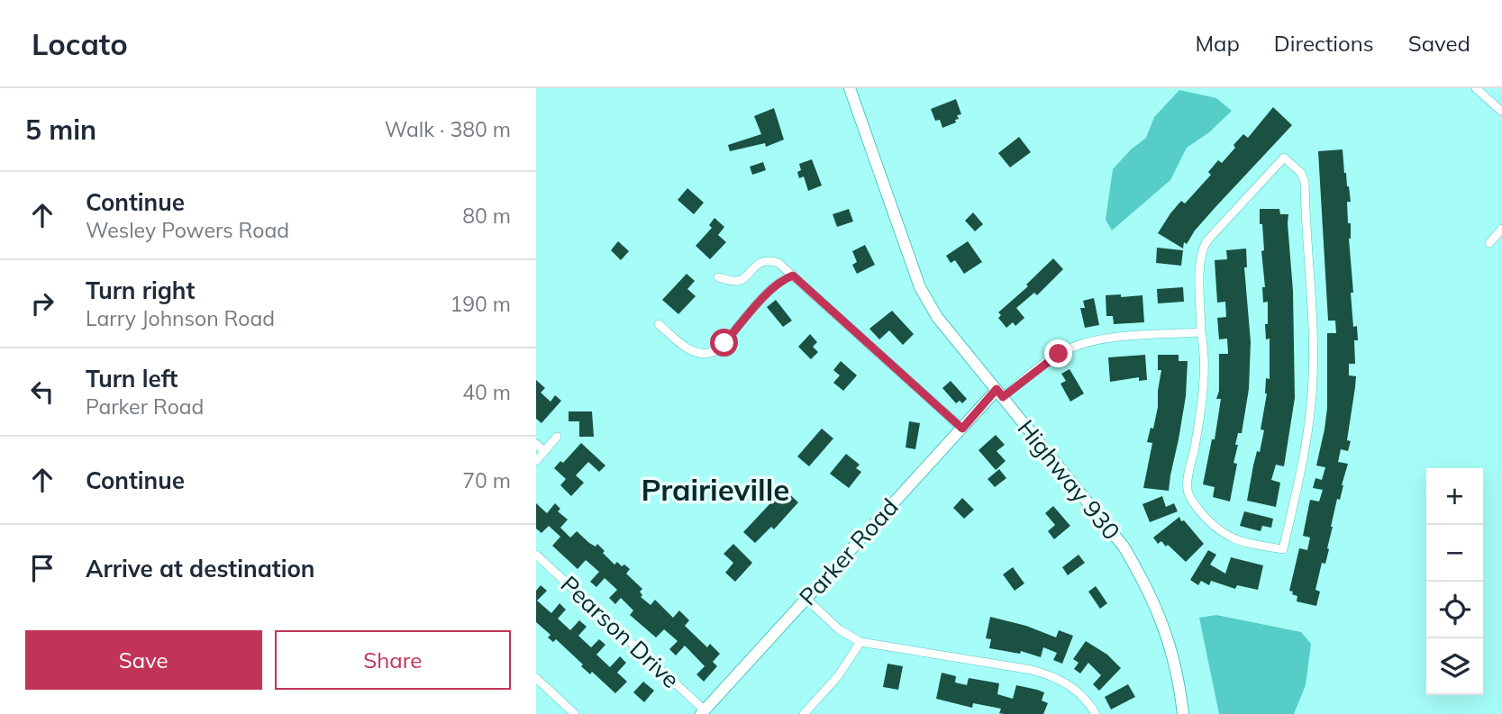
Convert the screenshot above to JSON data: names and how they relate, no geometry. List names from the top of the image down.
{
  "streets": {
    "street": ["Highway 930", "Parker Road", "Pearson Drive"]
  },
  "crossings": [
    ["Highway 930", "Parker Road"],
    ["Parker Road", "Pearson Drive"]
  ],
  "districts": ["Prairieville"],
  "page": {
    "header": "Locato",
    "nav": ["Map", "Directions", "Saved"],
    "heading": ["5 min", "Walk · 380 m"],
    "list": [
      ["Continue", "Wesley Powers Road", "80 m"],
      ["Turn right", "Larry Johnson Road", "190 m"],
      ["Turn left", "Parker Road", "40 m"],
      ["Continue", "70 m"],
      "Arrive at destination"
    ],
    "map_buttons": ["+", "−"],
    "buttons": ["Save", "Share"]
  }
}
